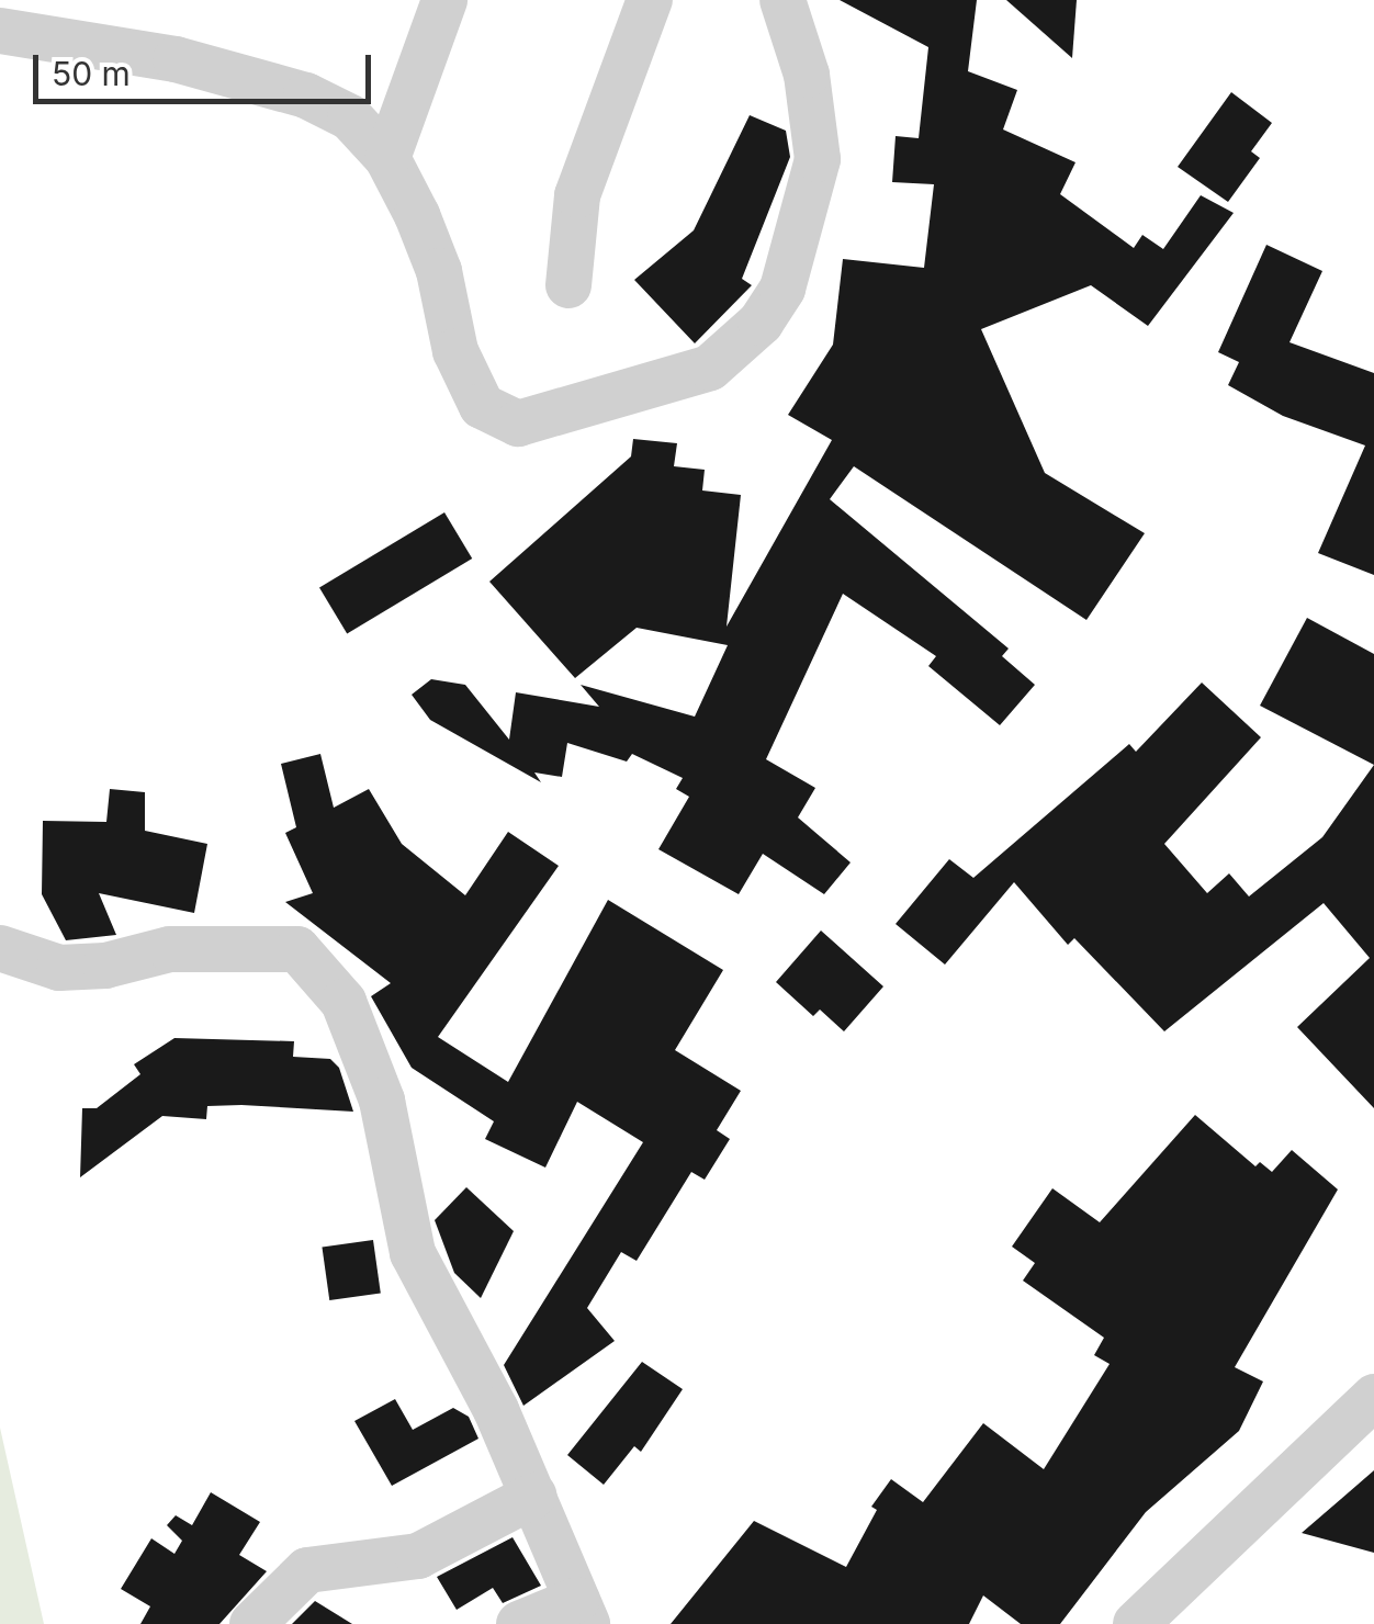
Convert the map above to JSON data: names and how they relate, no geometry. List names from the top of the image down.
{
  "scale_bar": "50 m"
}
